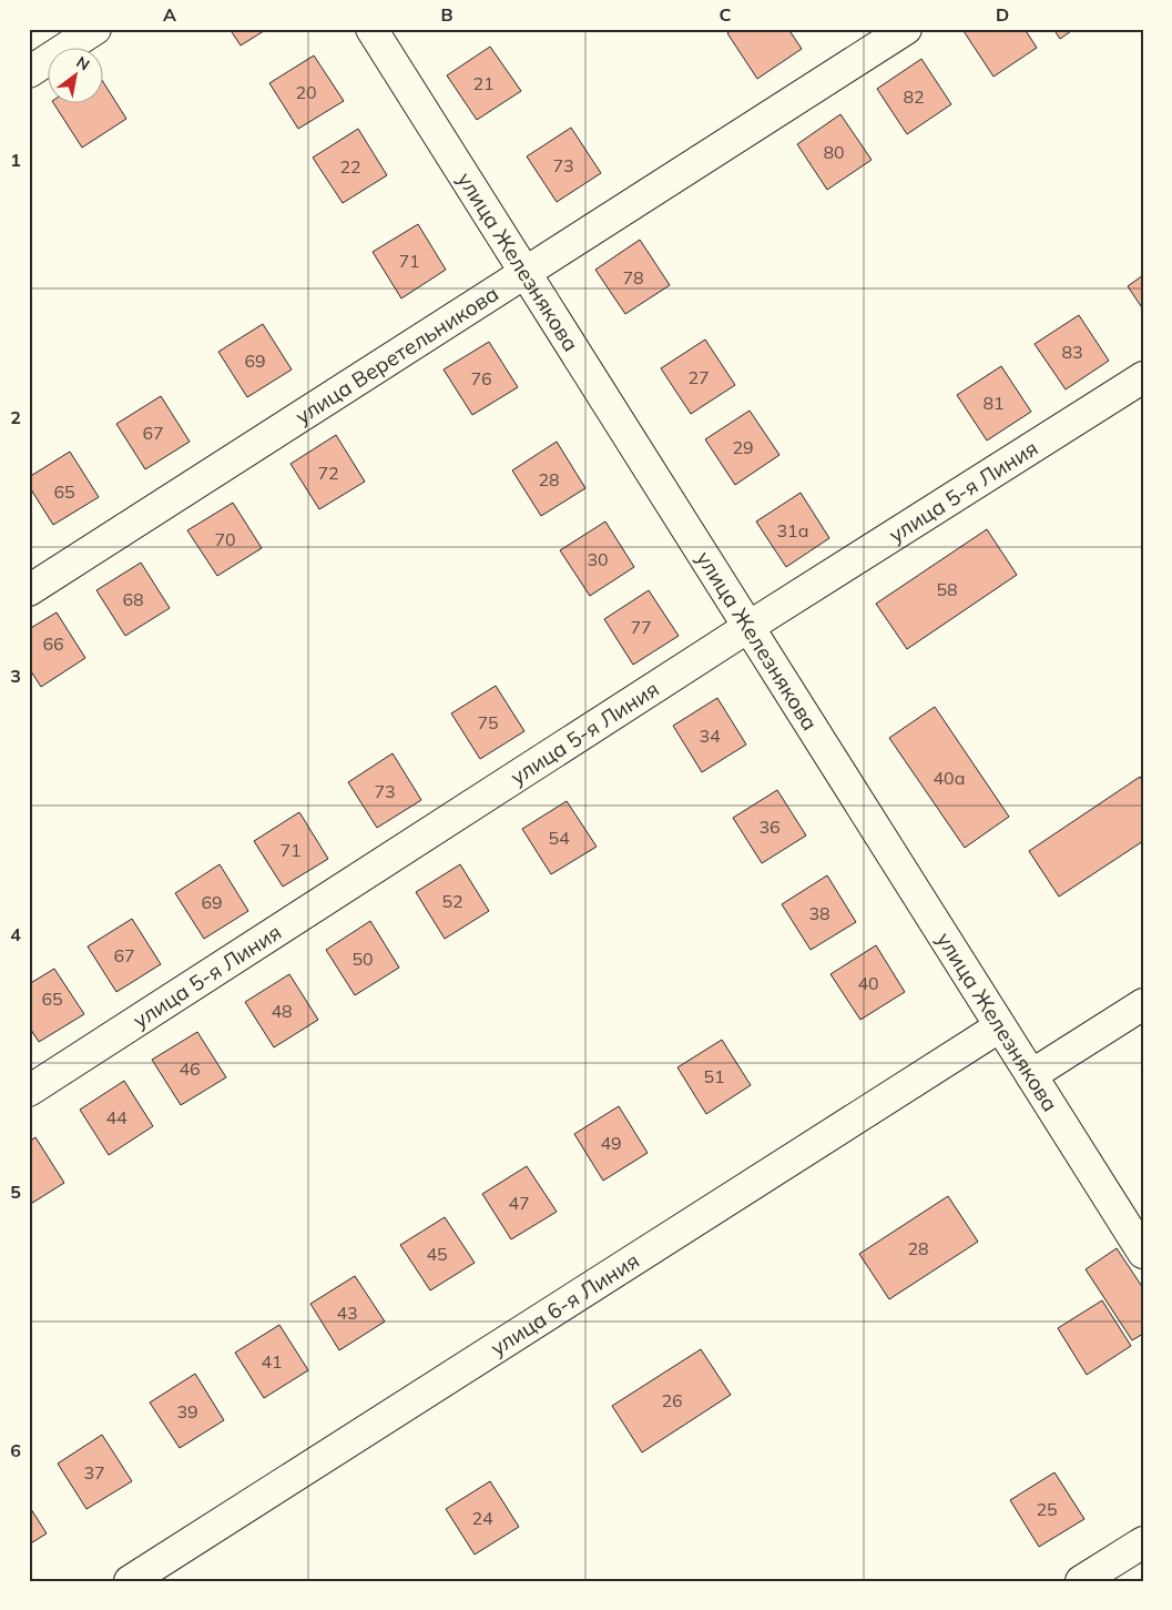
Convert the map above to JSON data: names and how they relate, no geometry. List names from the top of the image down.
{
  "streets": {
    "street": [
      "улица Железнякова",
      "улица Веретельникова",
      "улица 5-я Линия",
      "улица 6-я Линия"
    ]
  },
  "crossings": [
    ["улица Железнякова", "улица Веретельникова"],
    ["улица Железнякова", "улица 5-я Линия"],
    ["улица Железнякова", "улица 6-я Линия"]
  ],
  "house_numbers": [
    "21",
    "20",
    "82",
    "80",
    "73",
    "22",
    "71",
    "78",
    "83",
    "69",
    "27",
    "76",
    "81",
    "67",
    "29",
    "72",
    "28",
    "65",
    "31а",
    "70",
    "30",
    "58",
    "68",
    "77",
    "66",
    "75",
    "34",
    "40а",
    "73",
    "36",
    "54",
    "71",
    "52",
    "69",
    "38",
    "67",
    "50",
    "40",
    "65",
    "48",
    "46",
    "51",
    "44",
    "49",
    "47",
    "28",
    "45",
    "43",
    "41",
    "26",
    "39",
    "37",
    "25",
    "24"
  ],
  "north": "top right",
  "grid": {
    "columns": [
      "A",
      "B",
      "C",
      "D"
    ],
    "rows": [
      "1",
      "2",
      "3",
      "4",
      "5",
      "6"
    ]
  }
}
